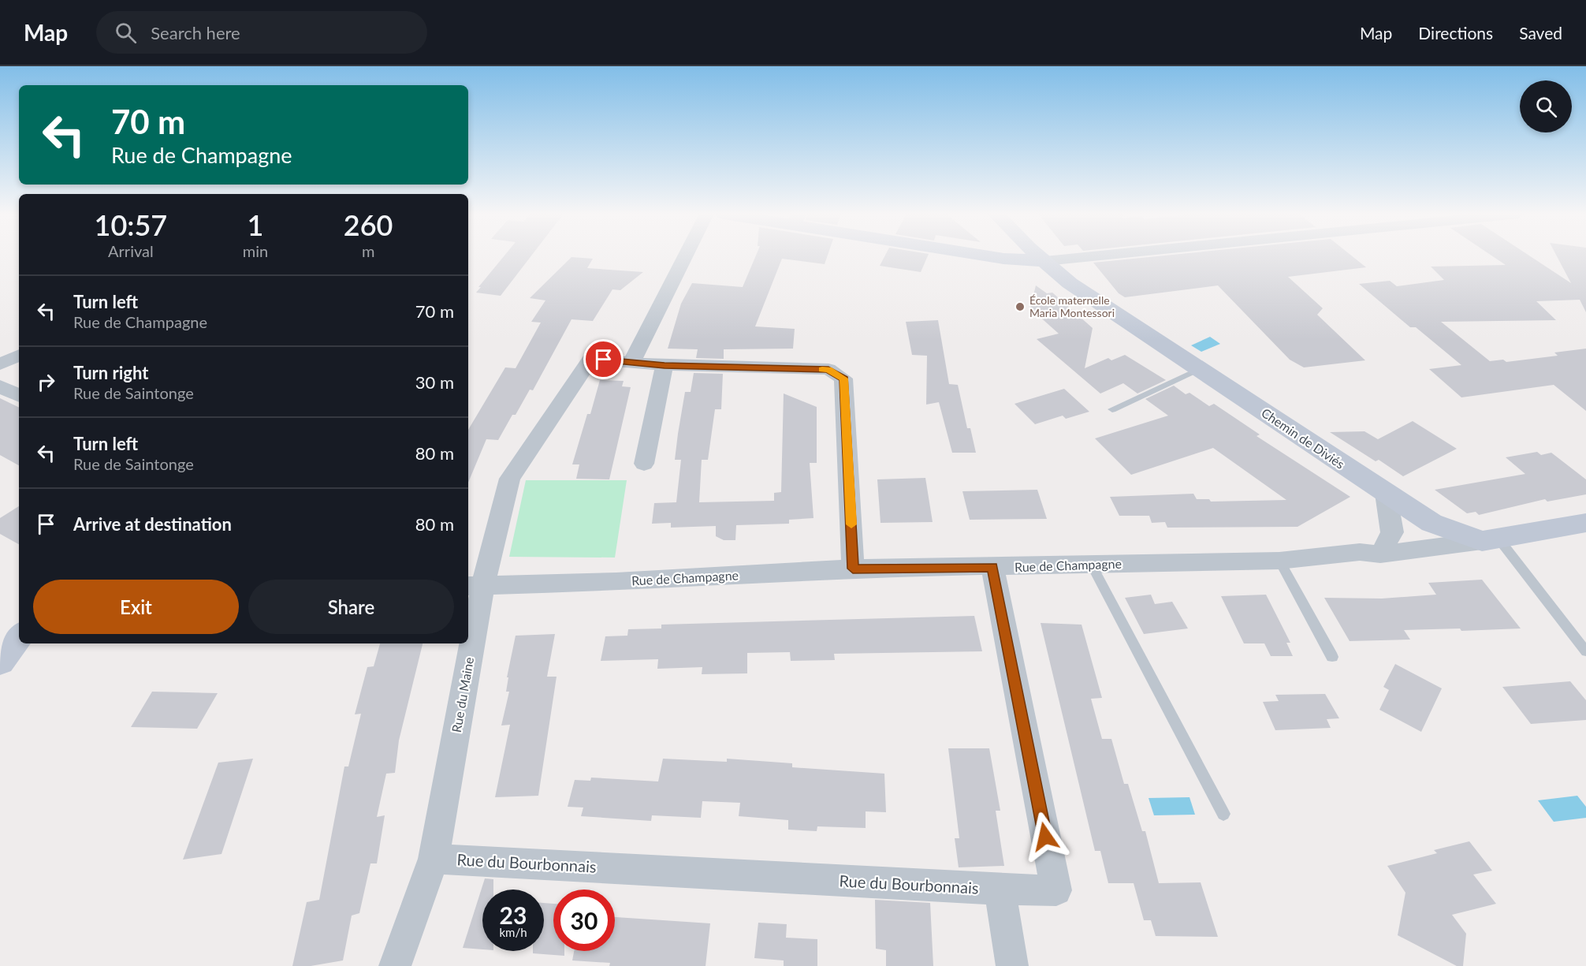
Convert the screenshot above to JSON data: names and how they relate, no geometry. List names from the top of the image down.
{
  "streets": {
    "street": [
      "Chemin de Diviés",
      "Rue de Champagne",
      "Rue du Maine",
      "Rue du Bourbonnais"
    ]
  },
  "crossings": [
    ["Chemin de Diviés", "Rue de Champagne"],
    ["Rue de Champagne", "Rue du Maine"],
    ["Rue de Champagne", "Rue du Bourbonnais"],
    ["Rue du Maine", "Rue du Bourbonnais"]
  ],
  "places": ["École maternelle Maria Montessori"],
  "page": {
    "header": "Map",
    "search": "Search here",
    "nav": ["Map", "Directions", "Saved"],
    "turn": ["70 m", "Rue de Champagne"],
    "eta": [
      "10:57",
      "Arrival",
      "1",
      "min",
      "260",
      "m"
    ],
    "list": [
      {
        "name": "Turn left",
        "note": "Rue de Champagne",
        "value": "70 m"
      },
      {
        "name": "Turn right",
        "note": "Rue de Saintonge",
        "value": "30 m"
      },
      {
        "name": "Turn left",
        "note": "Rue de Saintonge",
        "value": "80 m"
      },
      {
        "name": "Arrive at destination",
        "value": "80 m"
      }
    ],
    "buttons": ["Exit", "Share"],
    "speed": "23 km/h",
    "limit": "30"
  }
}
